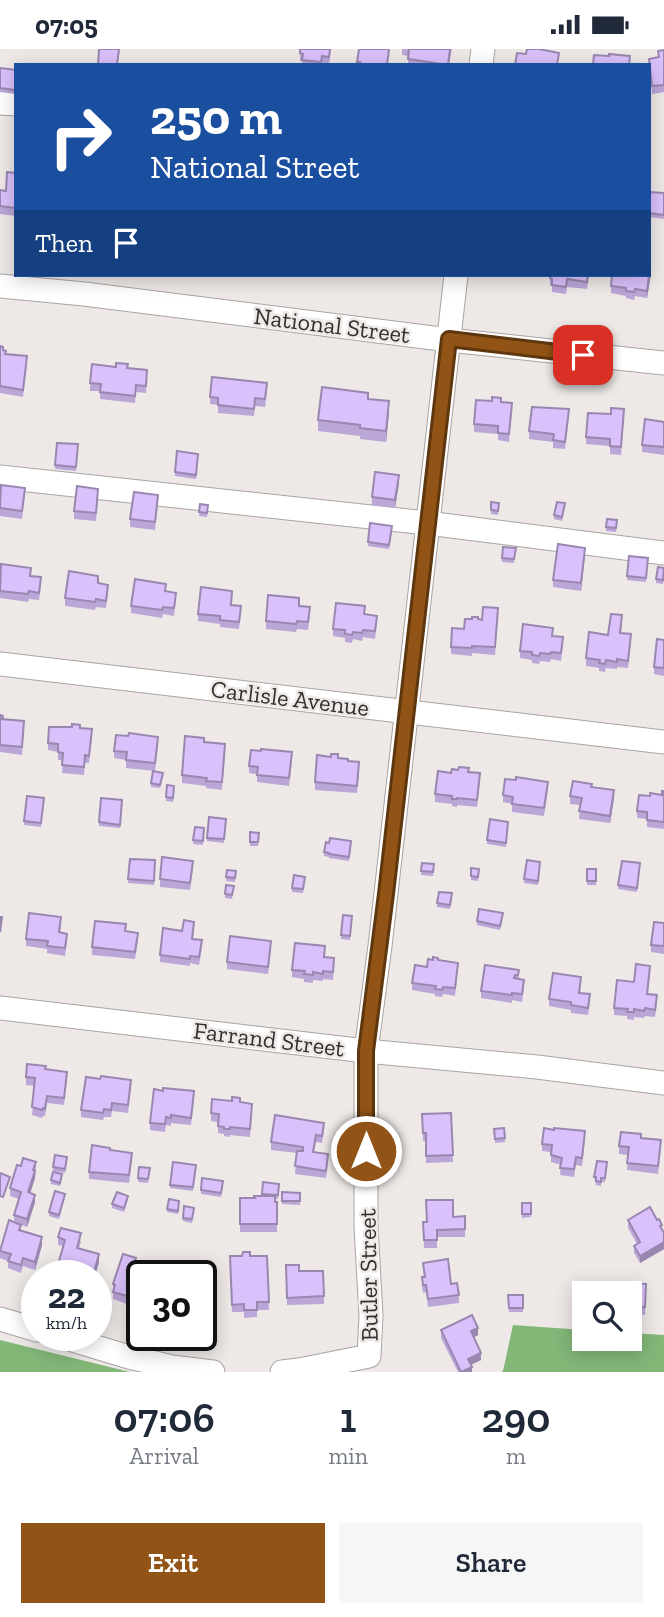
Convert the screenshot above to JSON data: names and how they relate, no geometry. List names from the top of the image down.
{
  "streets": {
    "street": [
      "National Street",
      "Carlisle Avenue",
      "Farrand Street",
      "Butler Street"
    ]
  },
  "crossings": [
    ["National Street", "Butler Street"],
    ["Carlisle Avenue", "Butler Street"],
    ["Farrand Street", "Butler Street"]
  ],
  "page": {
    "status": "07:05",
    "turn": ["250 m", "National Street"],
    "then": "Then",
    "speed": "22 km/h",
    "limit": "30",
    "eta": [
      "07:06",
      "Arrival",
      "1",
      "min",
      "290",
      "m"
    ],
    "buttons": ["Exit", "Share"]
  }
}
